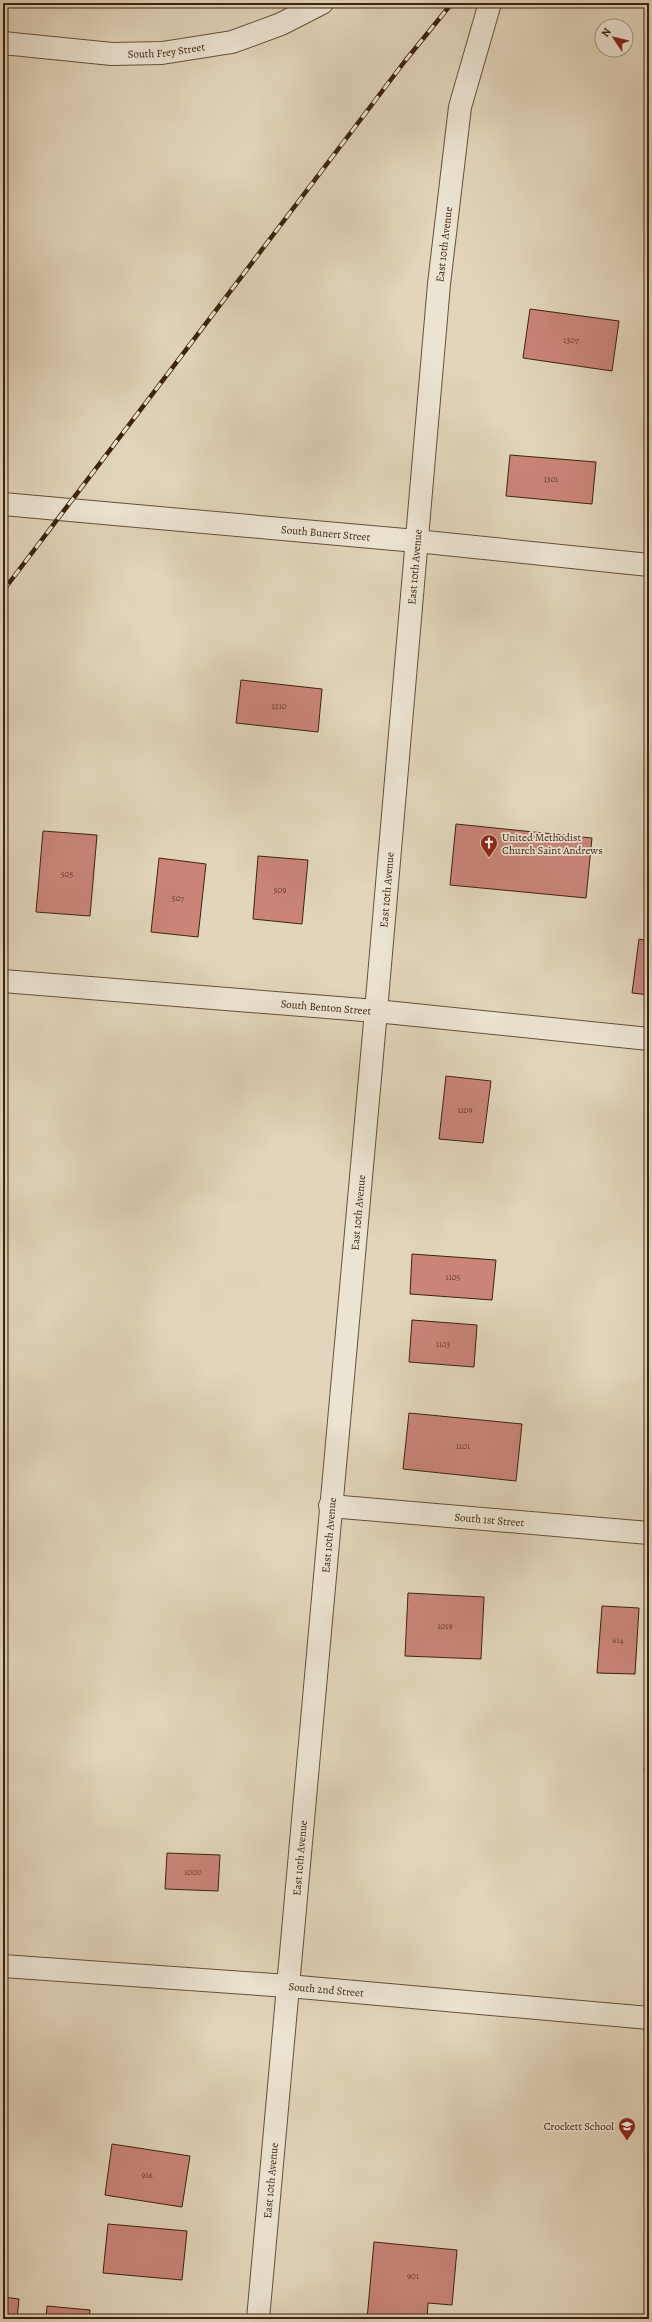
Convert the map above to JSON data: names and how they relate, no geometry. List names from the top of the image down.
{
  "streets": {
    "street": [
      "South Frey Street",
      "East 10th Avenue",
      "South Bunert Street",
      "South Benton Street",
      "South 1st Street",
      "South 2nd Street"
    ]
  },
  "crossings": [
    ["East 10th Avenue", "South Bunert Street"],
    ["East 10th Avenue", "South Benton Street"],
    ["East 10th Avenue", "South 1st Street"],
    ["East 10th Avenue", "South 2nd Street"]
  ],
  "places": {
    "church": ["United Methodist Church Saint Andrews"],
    "school or university": ["Crockett School"]
  },
  "house_numbers": [
    "1307",
    "1301",
    "1210",
    "505",
    "509",
    "507",
    "1109",
    "1105",
    "1103",
    "1101",
    "1019",
    "614",
    "1000",
    "916",
    "901"
  ],
  "north": "top left"
}
